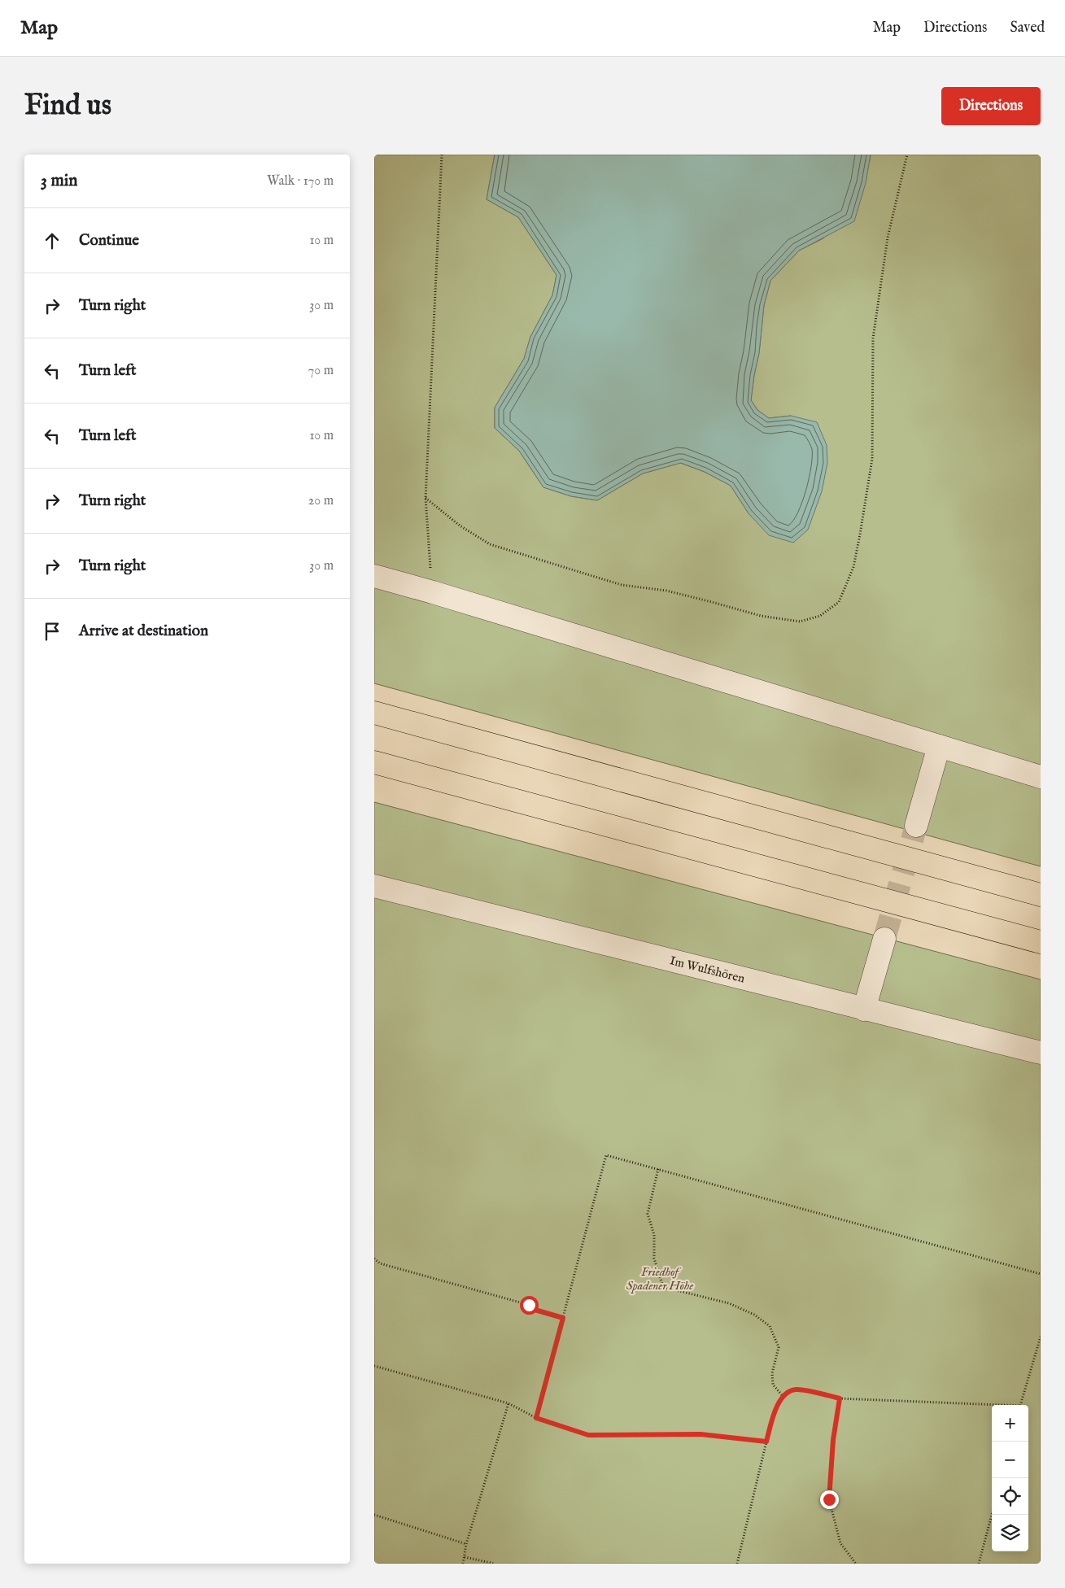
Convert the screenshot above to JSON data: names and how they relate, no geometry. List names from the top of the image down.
{
  "streets": {
    "lane": ["Im Wulfshören"]
  },
  "parks": ["Friedhof Spadener Höhe"],
  "page": {
    "header": "Map",
    "nav": ["Map", "Directions", "Saved"],
    "buttons": "Directions",
    "title": "Find us",
    "heading": ["3 min", "Walk · 170 m"],
    "list": [
      ["Continue", "10 m"],
      ["Turn right", "30 m"],
      ["Turn left", "70 m"],
      ["Turn left", "10 m"],
      ["Turn right", "20 m"],
      ["Turn right", "30 m"],
      "Arrive at destination"
    ],
    "map_buttons": ["+", "−"]
  }
}
